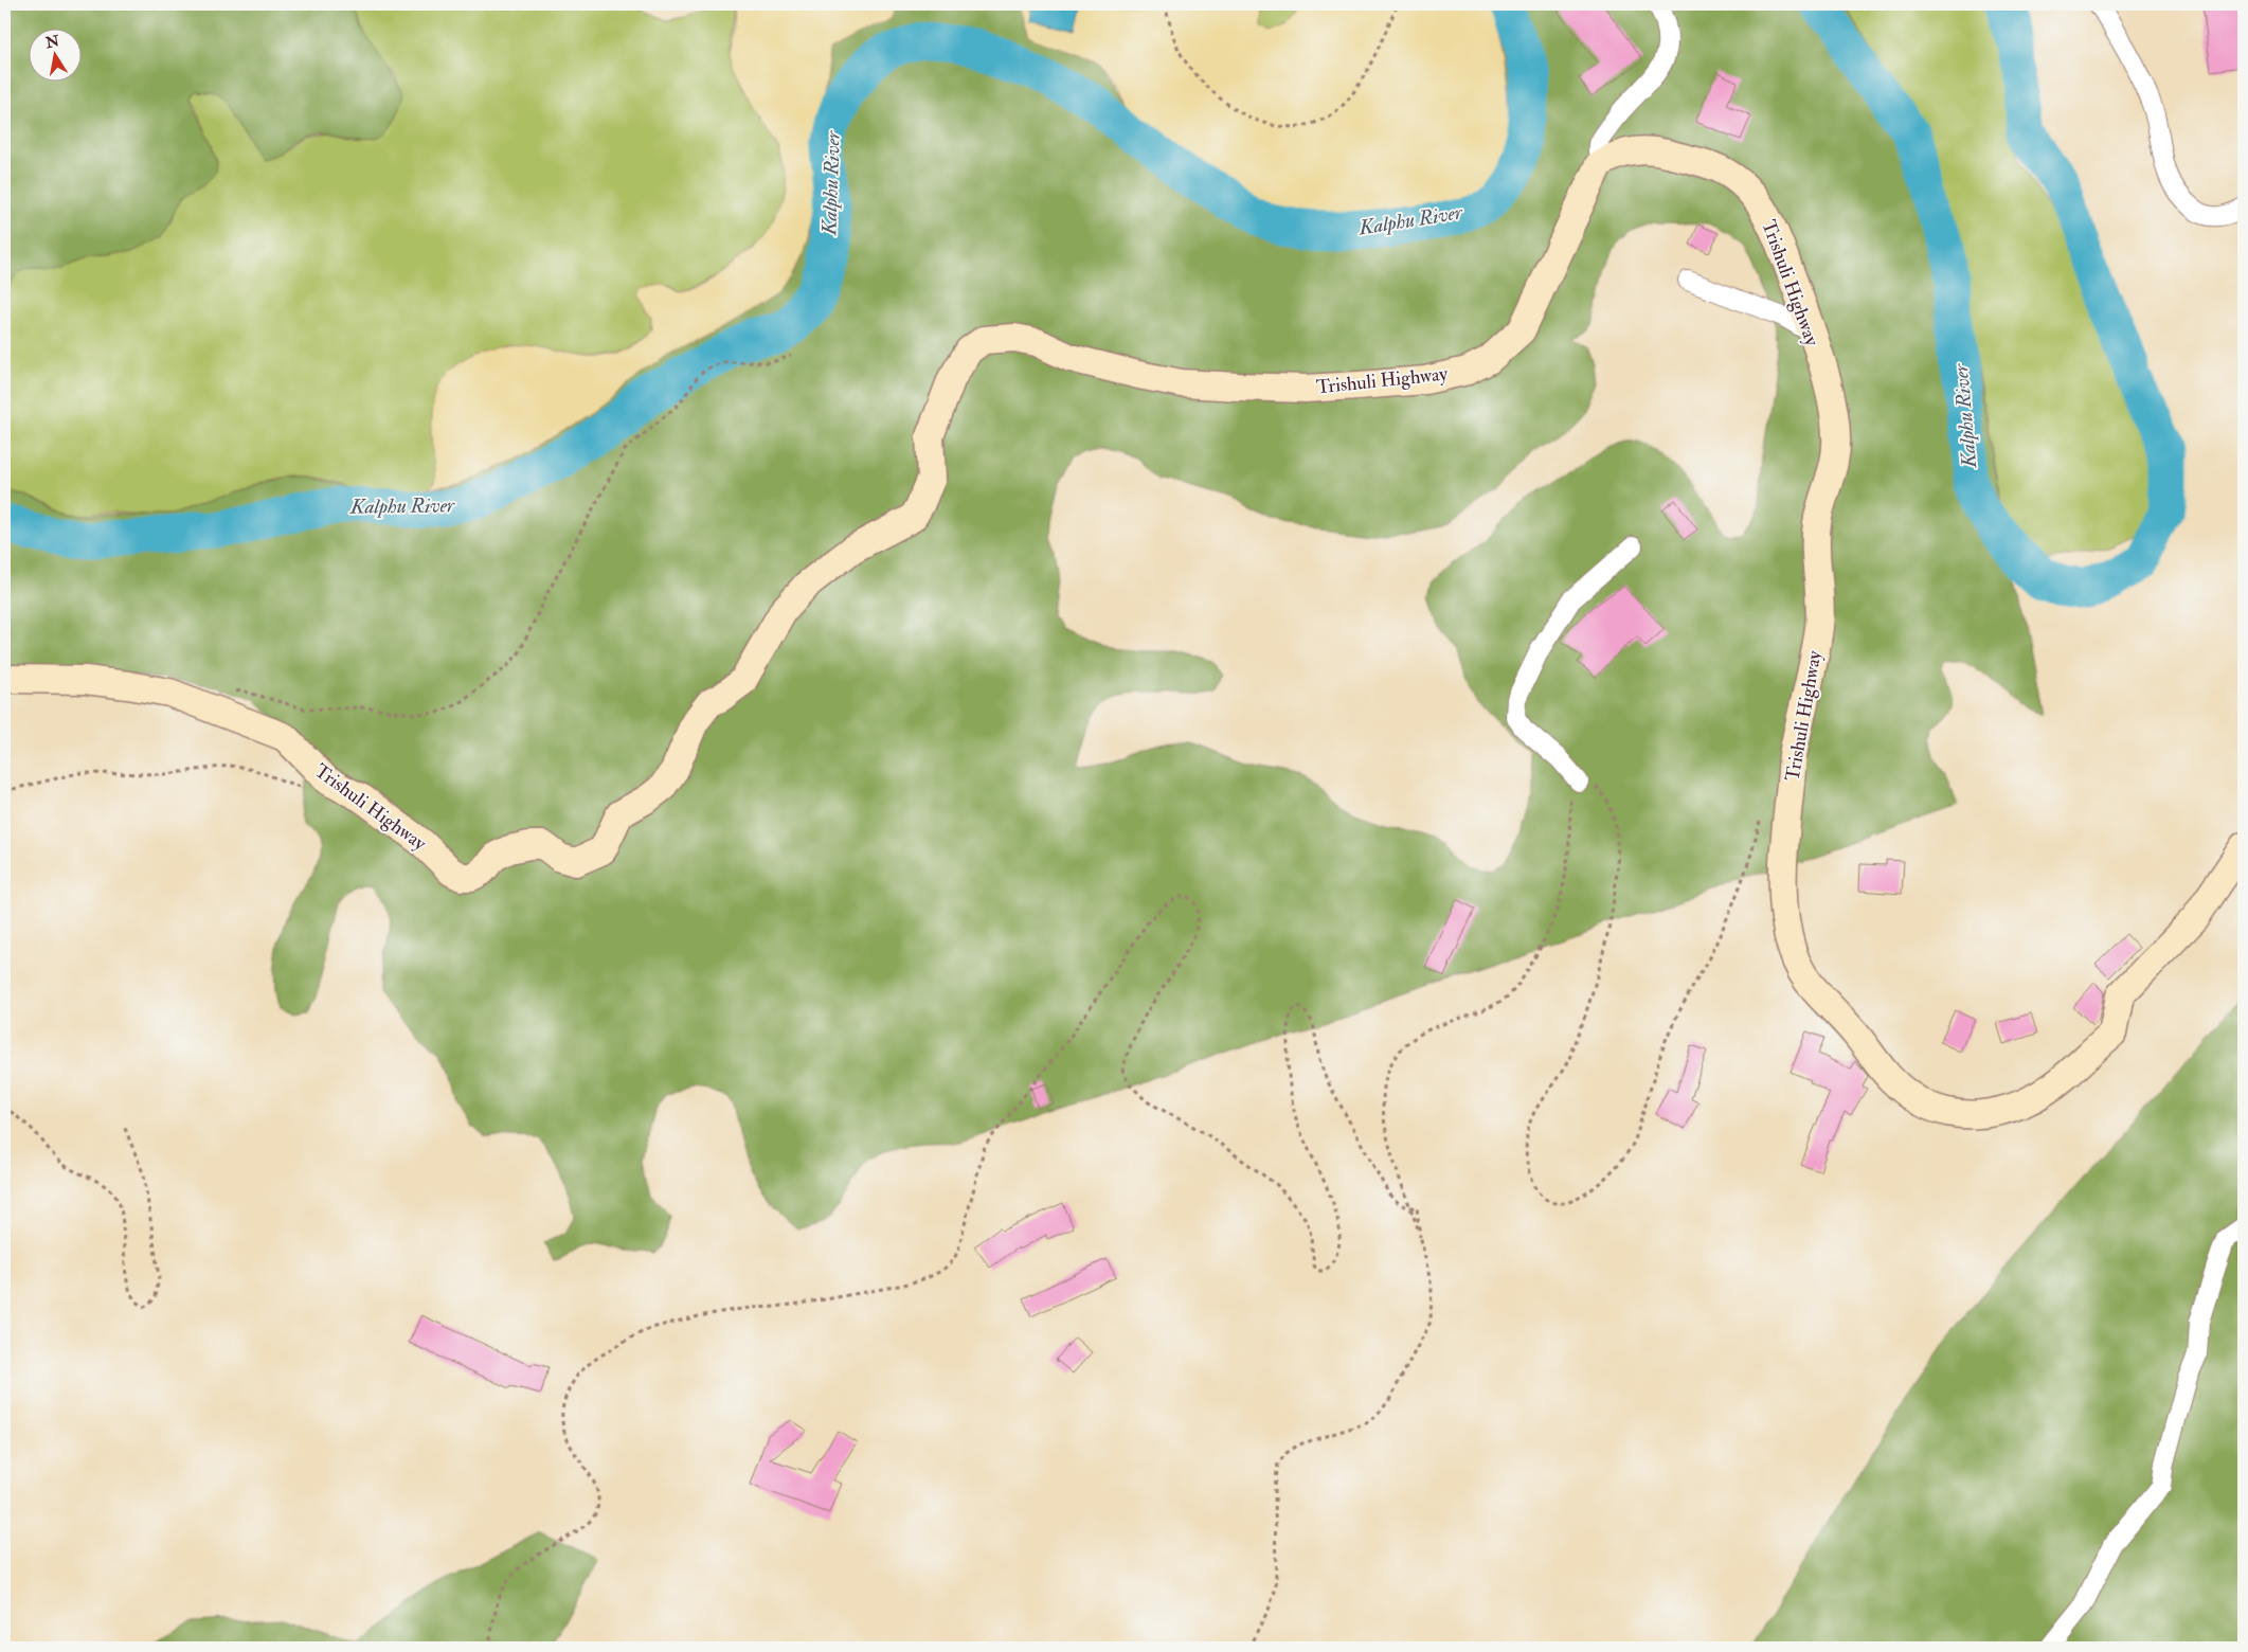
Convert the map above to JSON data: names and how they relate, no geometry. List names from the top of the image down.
{
  "streets": {
    "street": ["Trishuli Highway"]
  },
  "water": ["Kalphu River"],
  "north": "top"
}
